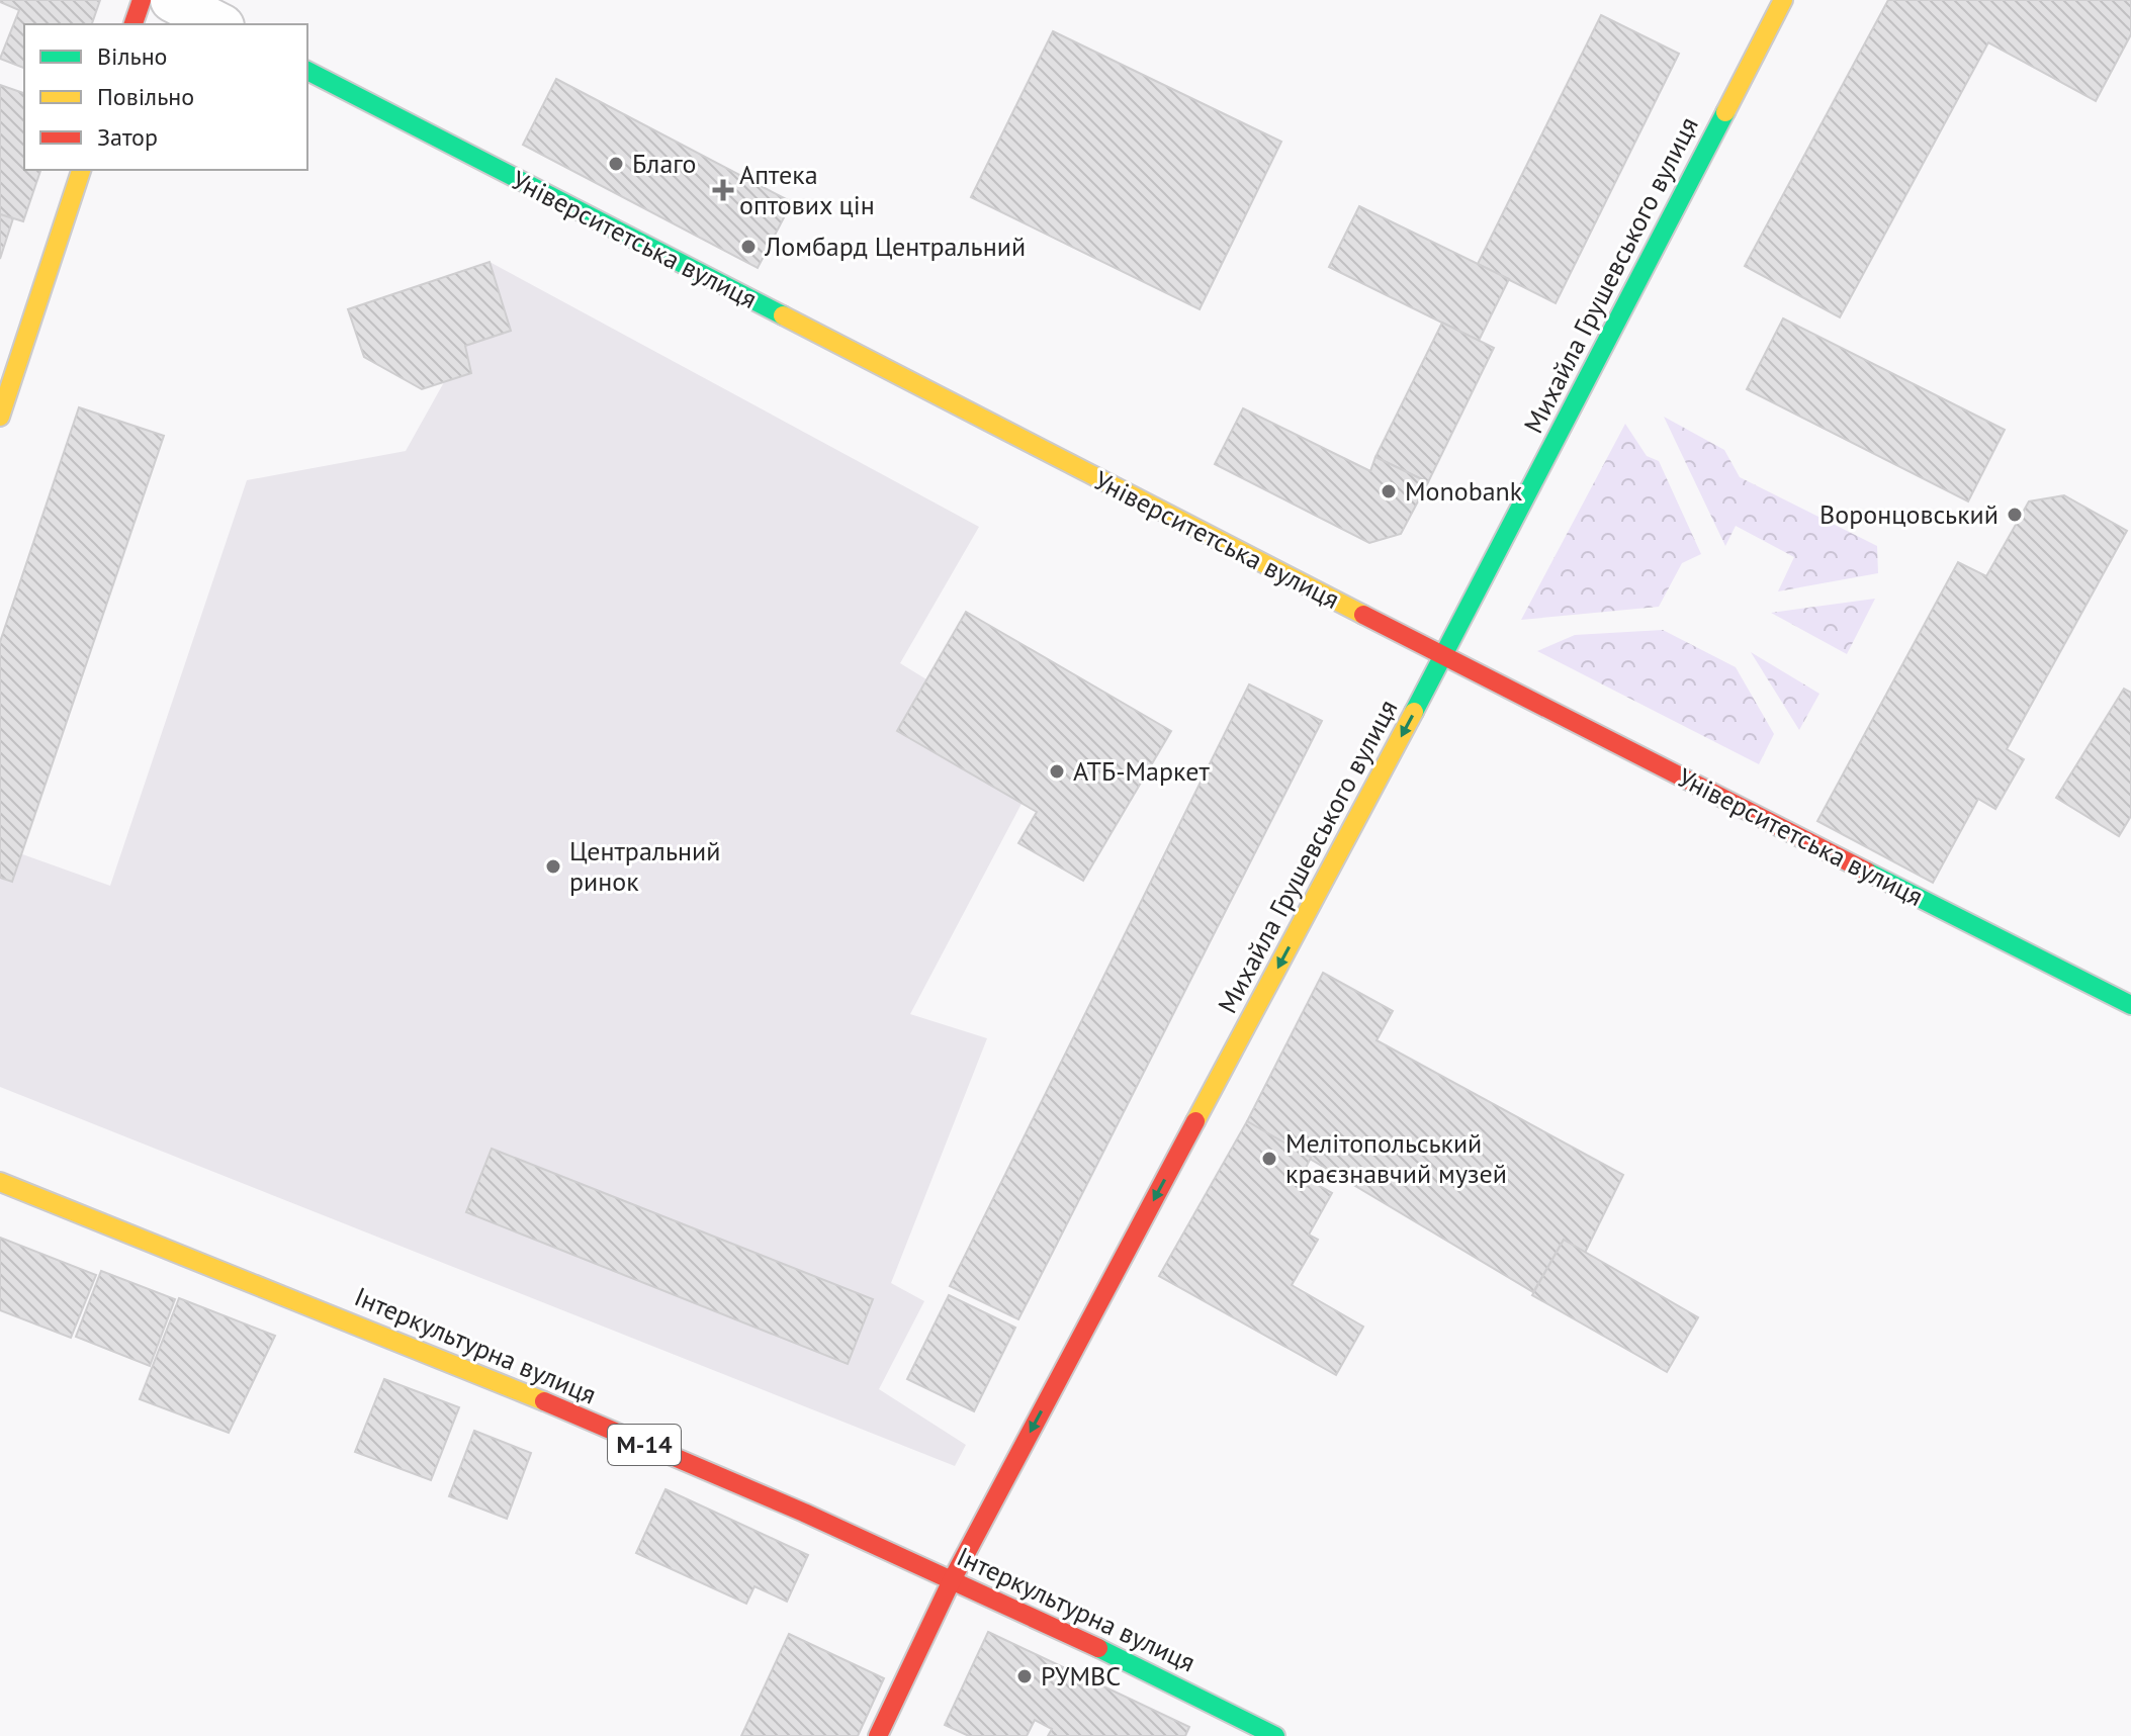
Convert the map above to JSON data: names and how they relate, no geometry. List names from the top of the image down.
{
  "streets": {
    "main road": [
      "Університетська вулиця",
      "Михайла Грушевського вулиця",
      "Інтеркультурна вулиця",
      "М-14"
    ]
  },
  "crossings": [
    ["Університетська вулиця", "Михайла Грушевського вулиця"],
    ["Михайла Грушевського вулиця", "Інтеркультурна вулиця"]
  ],
  "one_way": ["Михайла Грушевського вулиця"],
  "places": {
    "other": [
      "Благо",
      "Ломбард Центральний",
      "Monobank",
      "Воронцовський",
      "АТБ-Маркет",
      "Центральний ринок",
      "Мелітопольський краєзнавчий музей",
      "РУМВC"
    ],
    "health": ["Аптека оптових цін"]
  },
  "legend": ["Вільно", "Повільно", "Затор"]
}
